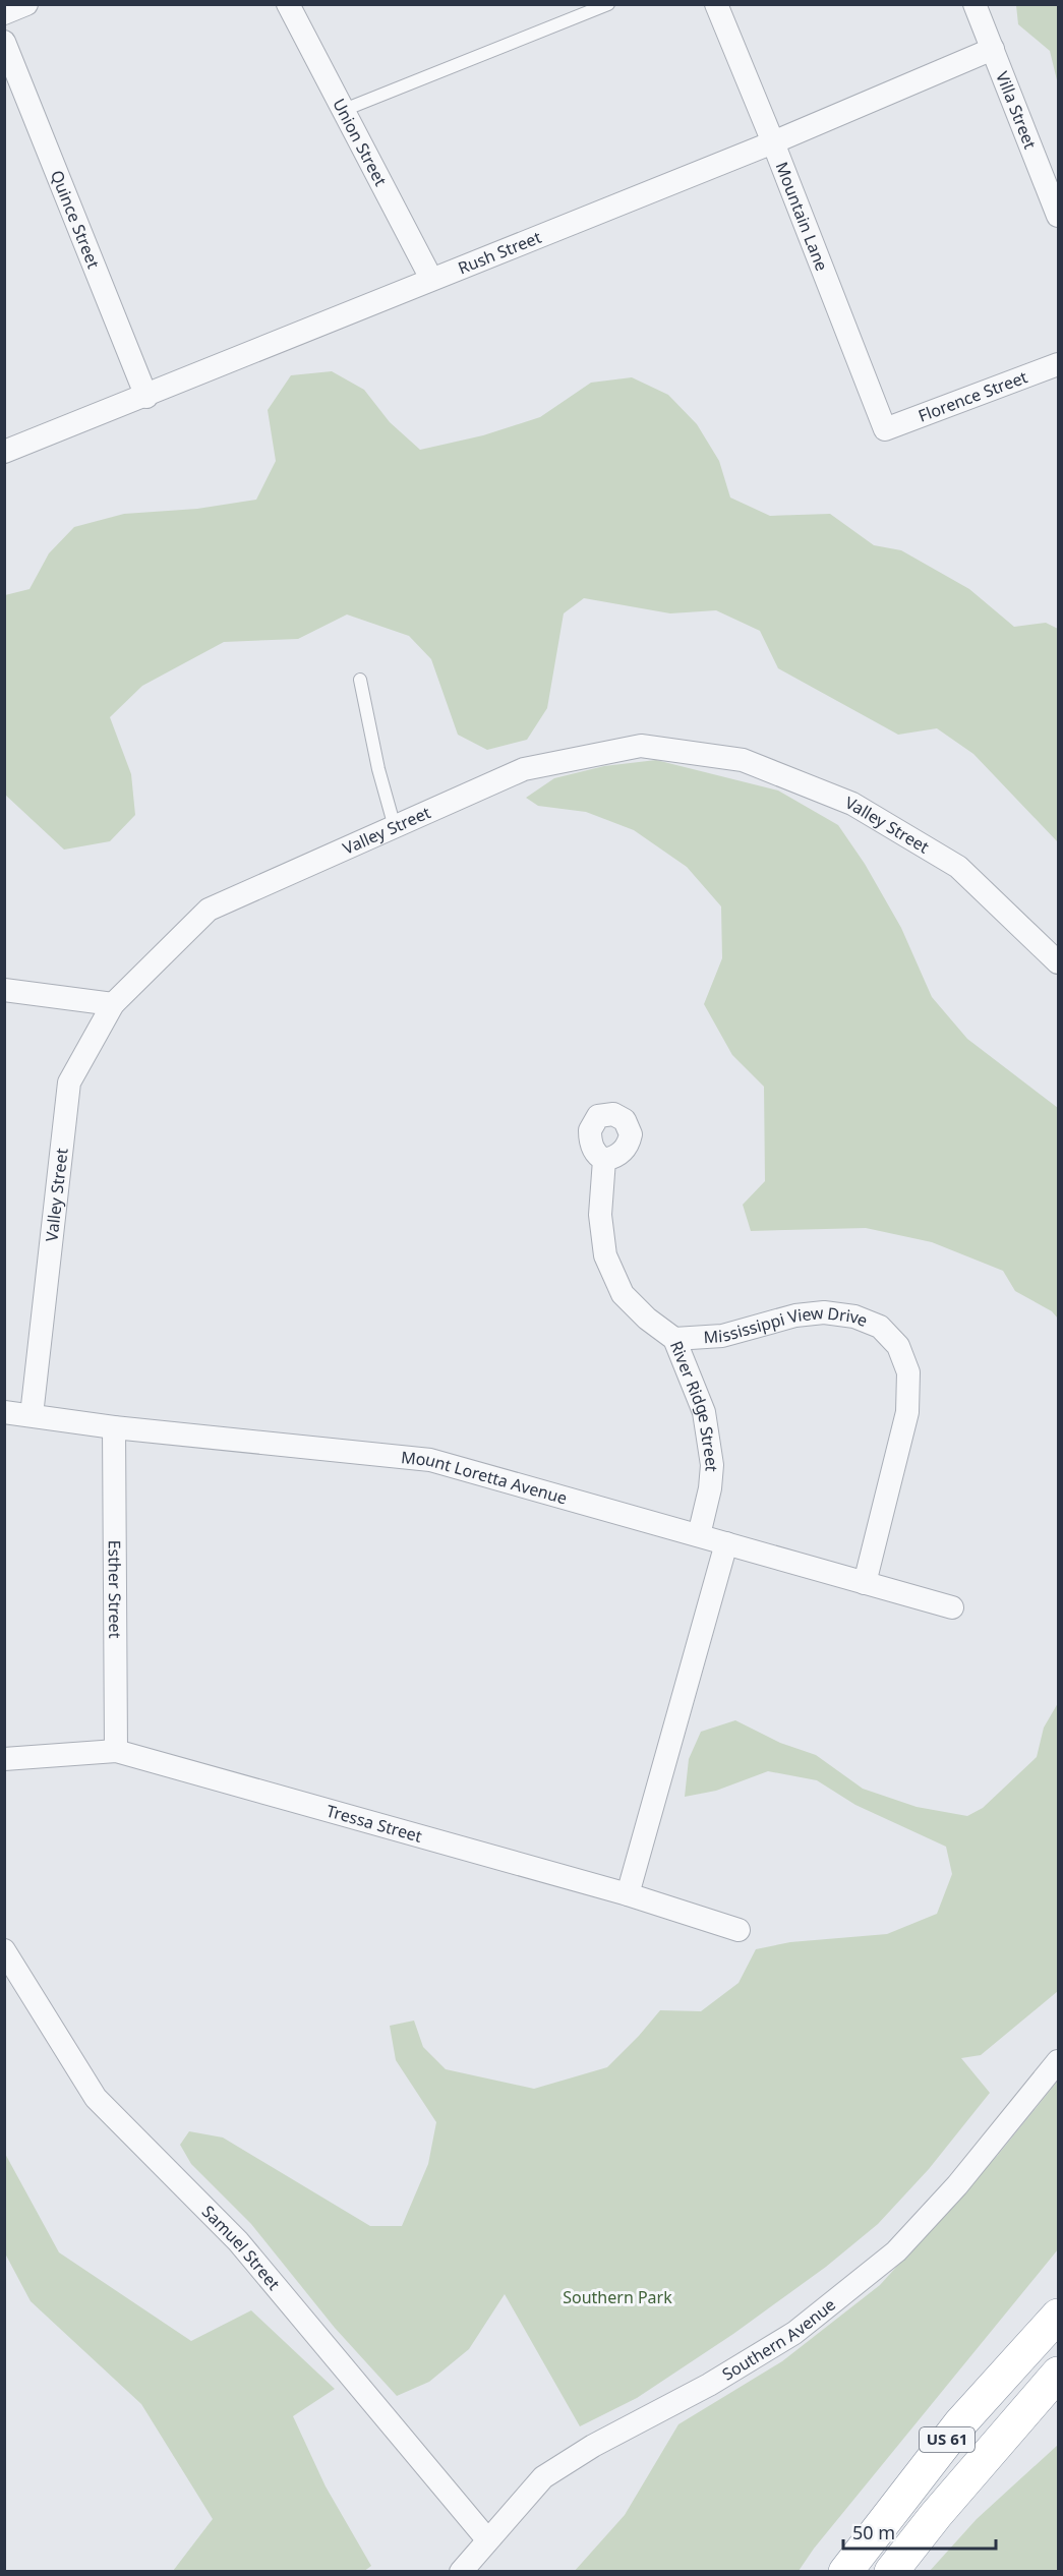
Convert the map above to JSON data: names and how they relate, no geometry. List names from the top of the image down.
{
  "streets": {
    "highway": ["US 61"],
    "street": [
      "Villa Street",
      "Union Street",
      "Mountain Lane",
      "Quince Street",
      "Rush Street",
      "Florence Street",
      "Valley Street",
      "Mississippi View Drive",
      "River Ridge Street",
      "Mount Loretta Avenue",
      "Esther Street",
      "Tressa Street",
      "Samuel Street",
      "Southern Avenue"
    ]
  },
  "crossings": [
    ["Villa Street", "Rush Street"],
    ["Union Street", "Rush Street"],
    ["Mountain Lane", "Rush Street"],
    ["Mountain Lane", "Florence Street"],
    ["Quince Street", "Rush Street"],
    ["Valley Street", "Mount Loretta Avenue"],
    ["Mississippi View Drive", "River Ridge Street"],
    ["Mississippi View Drive", "Mount Loretta Avenue"],
    ["River Ridge Street", "Mount Loretta Avenue"],
    ["Mount Loretta Avenue", "Esther Street"],
    ["Esther Street", "Tressa Street"],
    ["Samuel Street", "Southern Avenue"]
  ],
  "parks": ["Southern Park"],
  "scale_bar": "50 m"
}
